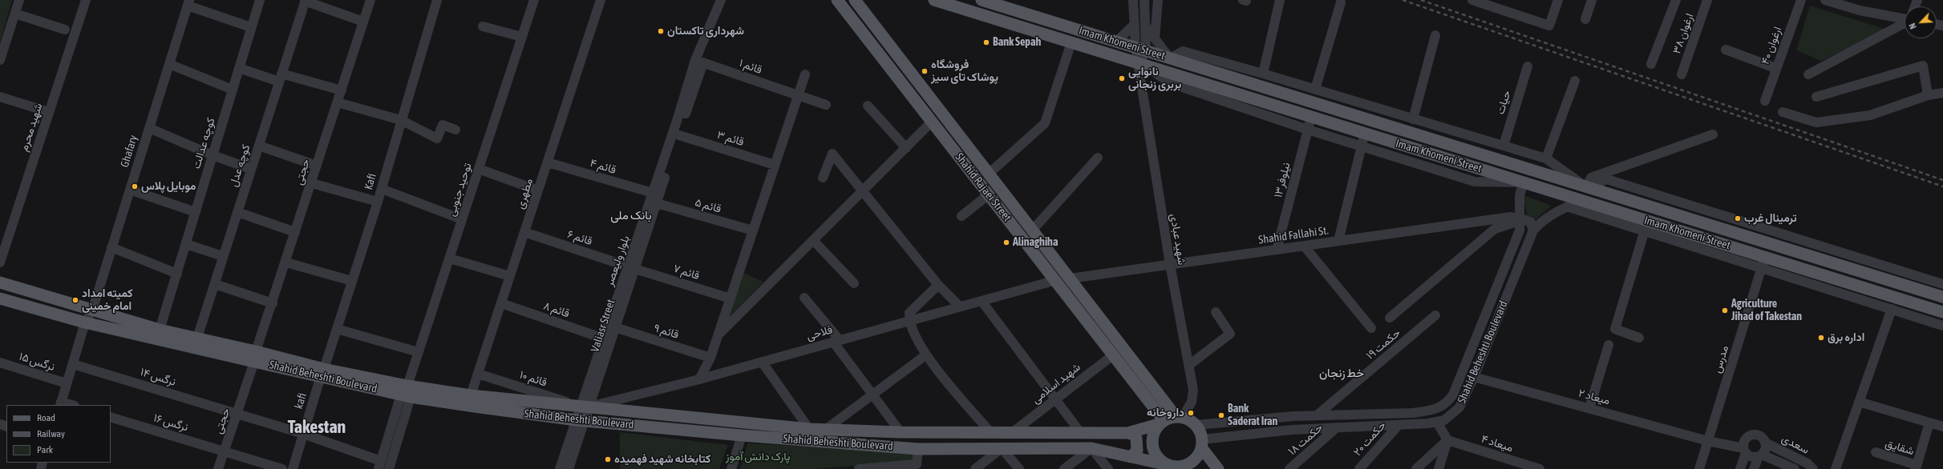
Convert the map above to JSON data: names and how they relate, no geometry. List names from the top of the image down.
{
  "streets": {
    "main road": ["Imam Khomeni Street", "Shahid Rajaei Street", "Shahid Beheshti Boulevard"],
    "street": [
      "ارغوان ۳۸",
      "ارغوان ۴۰",
      "قائم ۱",
      "حیات",
      "شهید محرم",
      "قائم ۳",
      "کوچه عدالت",
      "Ghafary",
      "کوچه عدل",
      "قائم ۴",
      "حجتی",
      "نیلوفر۱۳",
      "Kafi",
      "توحید جنوبی",
      "مطهری",
      "قائم ۵",
      "Shahid Fallahi St.",
      "قائم ۶",
      "شهید عبادی",
      "بلوار ولیعصر",
      "قائم ۷",
      "قائم ۸",
      "Valiasr Street",
      "قائم ۹",
      "فلاحی",
      "حکمت ۱۹",
      "مدرس",
      "نرگس ۱۵",
      "نرگس ۱۴",
      "قائم ۱۰",
      "شهید اسلامی",
      "میعاد ۲",
      "kafi",
      "نرگس ۱۶",
      "حکمت ۲۰",
      "حکمت ۱۸",
      "میعاد ۴",
      "سعدی",
      "شقایق"
    ]
  },
  "crossings": [
    ["Imam Khomeni Street", "نیلوفر۱۳"],
    ["Imam Khomeni Street", "شهید عبادی"],
    ["Imam Khomeni Street", "Shahid Beheshti Boulevard"],
    ["Imam Khomeni Street", "مدرس"],
    ["قائم ۱", "بلوار ولیعصر"],
    ["قائم ۱", "Valiasr Street"],
    ["قائم ۳", "Valiasr Street"],
    ["کوچه عدالت", "Shahid Beheshti Boulevard"],
    ["Ghafary", "Shahid Beheshti Boulevard"],
    ["کوچه عدل", "Shahid Beheshti Boulevard"],
    ["قائم ۴", "مطهری"],
    ["قائم ۴", "بلوار ولیعصر"],
    ["حجتی", "Shahid Beheshti Boulevard"],
    ["حجتی", "نرگس ۱۴"],
    ["حجتی", "نرگس ۱۶"],
    ["نیلوفر۱۳", "Shahid Fallahi St."],
    ["Kafi", "Shahid Beheshti Boulevard"],
    ["Kafi", "kafi"],
    ["Shahid Rajaei Street", "Shahid Fallahi St."],
    ["Shahid Rajaei Street", "شهید عبادی"],
    ["Shahid Rajaei Street", "فلاحی"],
    ["Shahid Rajaei Street", "Shahid Beheshti Boulevard"],
    ["Shahid Rajaei Street", "شهید اسلامی"],
    ["توحید جنوبی", "Shahid Beheshti Boulevard"],
    ["مطهری", "قائم ۶"],
    ["مطهری", "قائم ۸"],
    ["مطهری", "Shahid Beheshti Boulevard"],
    ["مطهری", "قائم ۱۰"],
    ["قائم ۵", "Valiasr Street"],
    ["Shahid Fallahi St.", "شهید عبادی"],
    ["Shahid Fallahi St.", "Shahid Beheshti Boulevard"],
    ["قائم ۶", "بلوار ولیعصر"],
    ["قائم ۶", "قائم ۷"],
    ["قائم ۶", "Valiasr Street"],
    ["شهید عبادی", "Shahid Beheshti Boulevard"],
    ["بلوار ولیعصر", "قائم ۷"],
    ["بلوار ولیعصر", "قائم ۸"],
    ["بلوار ولیعصر", "Valiasr Street"],
    ["بلوار ولیعصر", "فلاحی"],
    ["بلوار ولیعصر", "Shahid Beheshti Boulevard"],
    ["بلوار ولیعصر", "قائم ۱۰"],
    ["قائم ۷", "Valiasr Street"],
    ["Valiasr Street", "قائم ۹"],
    ["Valiasr Street", "فلاحی"],
    ["Valiasr Street", "Shahid Beheshti Boulevard"],
    ["Valiasr Street", "قائم ۱۰"],
    ["فلاحی", "Shahid Beheshti Boulevard"],
    ["فلاحی", "قائم ۱۰"],
    ["حکمت ۱۹", "Shahid Beheshti Boulevard"],
    ["Shahid Beheshti Boulevard", "قائم ۱۰"],
    ["Shahid Beheshti Boulevard", "شهید اسلامی"],
    ["Shahid Beheshti Boulevard", "میعاد ۲"],
    ["Shahid Beheshti Boulevard", "kafi"],
    ["Shahid Beheshti Boulevard", "حکمت ۲۰"],
    ["Shahid Beheshti Boulevard", "حکمت ۱۸"],
    ["مدرس", "میعاد ۲"],
    ["نرگس ۱۴", "kafi"]
  ],
  "districts": ["بانک ملی", "خط زنجان", "Takestan"],
  "parks": ["پارک دانش آموز"],
  "places": [
    "شهرداری تاکستان",
    "Bank Sepah",
    "فروشگاه پوشاک تای سیز",
    "نانوایی بربری زنجانی",
    "موبایل پلاس",
    "ترمینال غرب",
    "Alinaghiha",
    "کمیته امداد امام خمینی",
    "Agriculture Jihad of Takestan",
    "اداره برق",
    "داروخانه",
    "Bank Saderat Iran",
    "کتابخانه شهید فهمیده"
  ],
  "legend": ["Road", "Railway", "Park"],
  "north": "bottom left"
}
